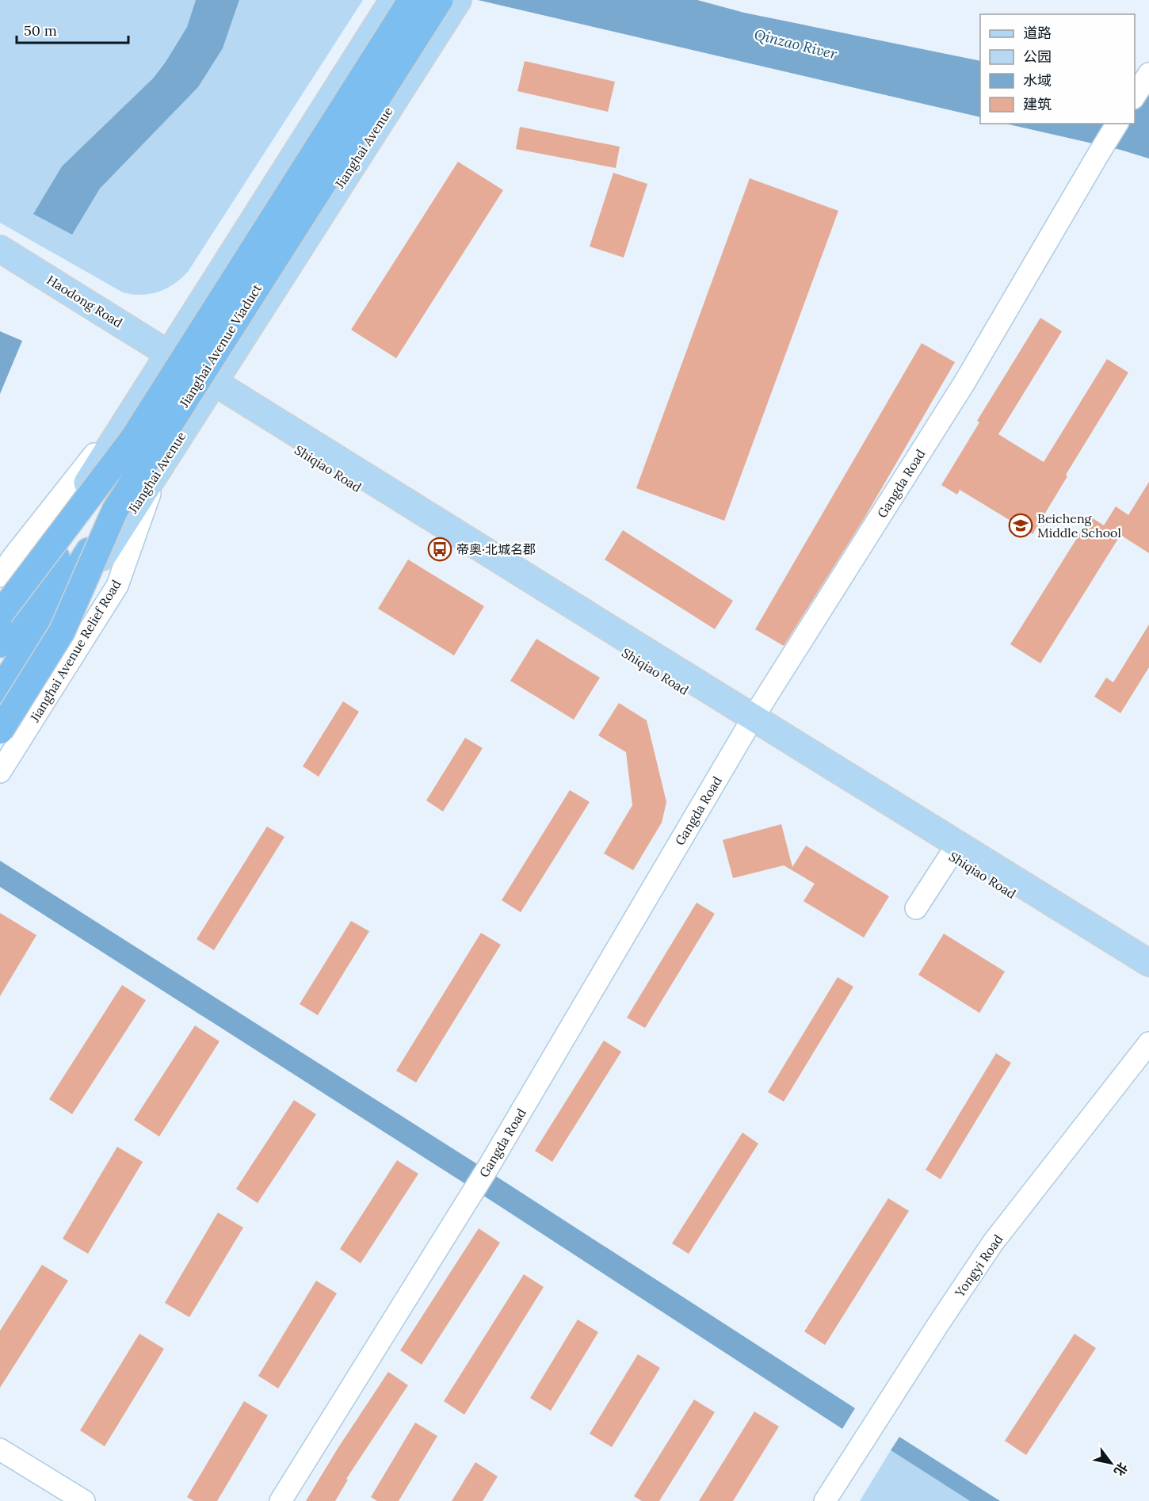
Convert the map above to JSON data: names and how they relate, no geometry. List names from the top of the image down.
{
  "streets": {
    "highway": ["Jianghai Avenue Viaduct"],
    "main road": ["Jianghai Avenue", "Haodong Road", "Shiqiao Road"],
    "street": ["Gangda Road", "Jianghai Avenue Relief Road", "Yongyi Road"]
  },
  "crossings": [
    ["Jianghai Avenue", "Jianghai Avenue Viaduct"],
    ["Jianghai Avenue", "Shiqiao Road"],
    ["Jianghai Avenue", "Jianghai Avenue Relief Road"],
    ["Haodong Road", "Shiqiao Road"],
    ["Shiqiao Road", "Gangda Road"]
  ],
  "water": ["Qinzao River"],
  "places": {
    "school or university": ["Beicheng Middle School"],
    "bus stop": ["帝奥·北城名郡"]
  },
  "legend": [
    "道路",
    "公园",
    "水域",
    "建筑"
  ],
  "scale_bar": "50 m",
  "north": "bottom right"
}
